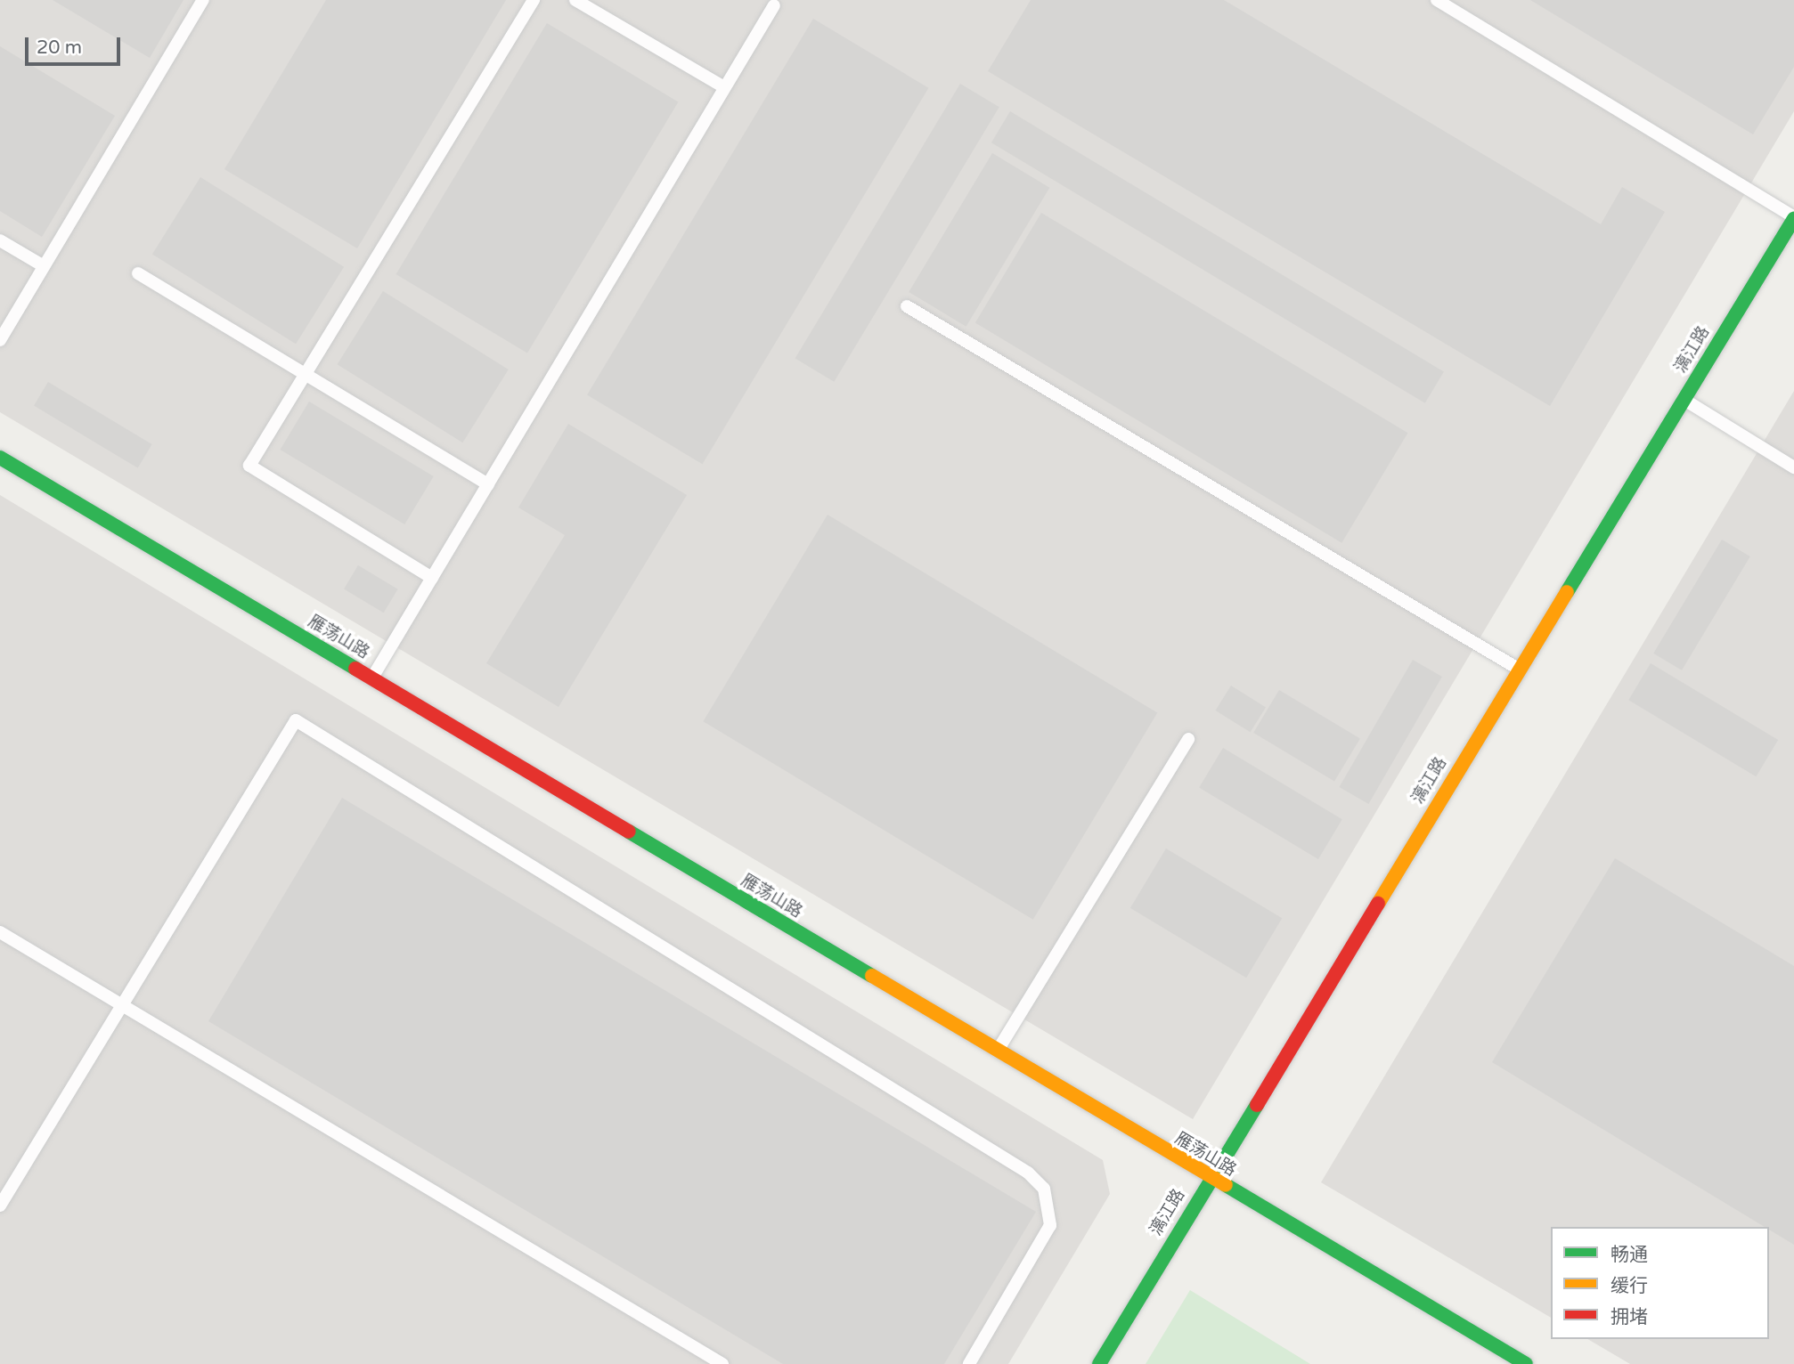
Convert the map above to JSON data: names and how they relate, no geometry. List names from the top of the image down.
{
  "streets": {
    "street": ["漓江路", "雁荡山路"]
  },
  "crossings": [
    ["漓江路", "雁荡山路"]
  ],
  "legend": ["畅通", "缓行", "拥堵"],
  "scale_bar": "20 m"
}
